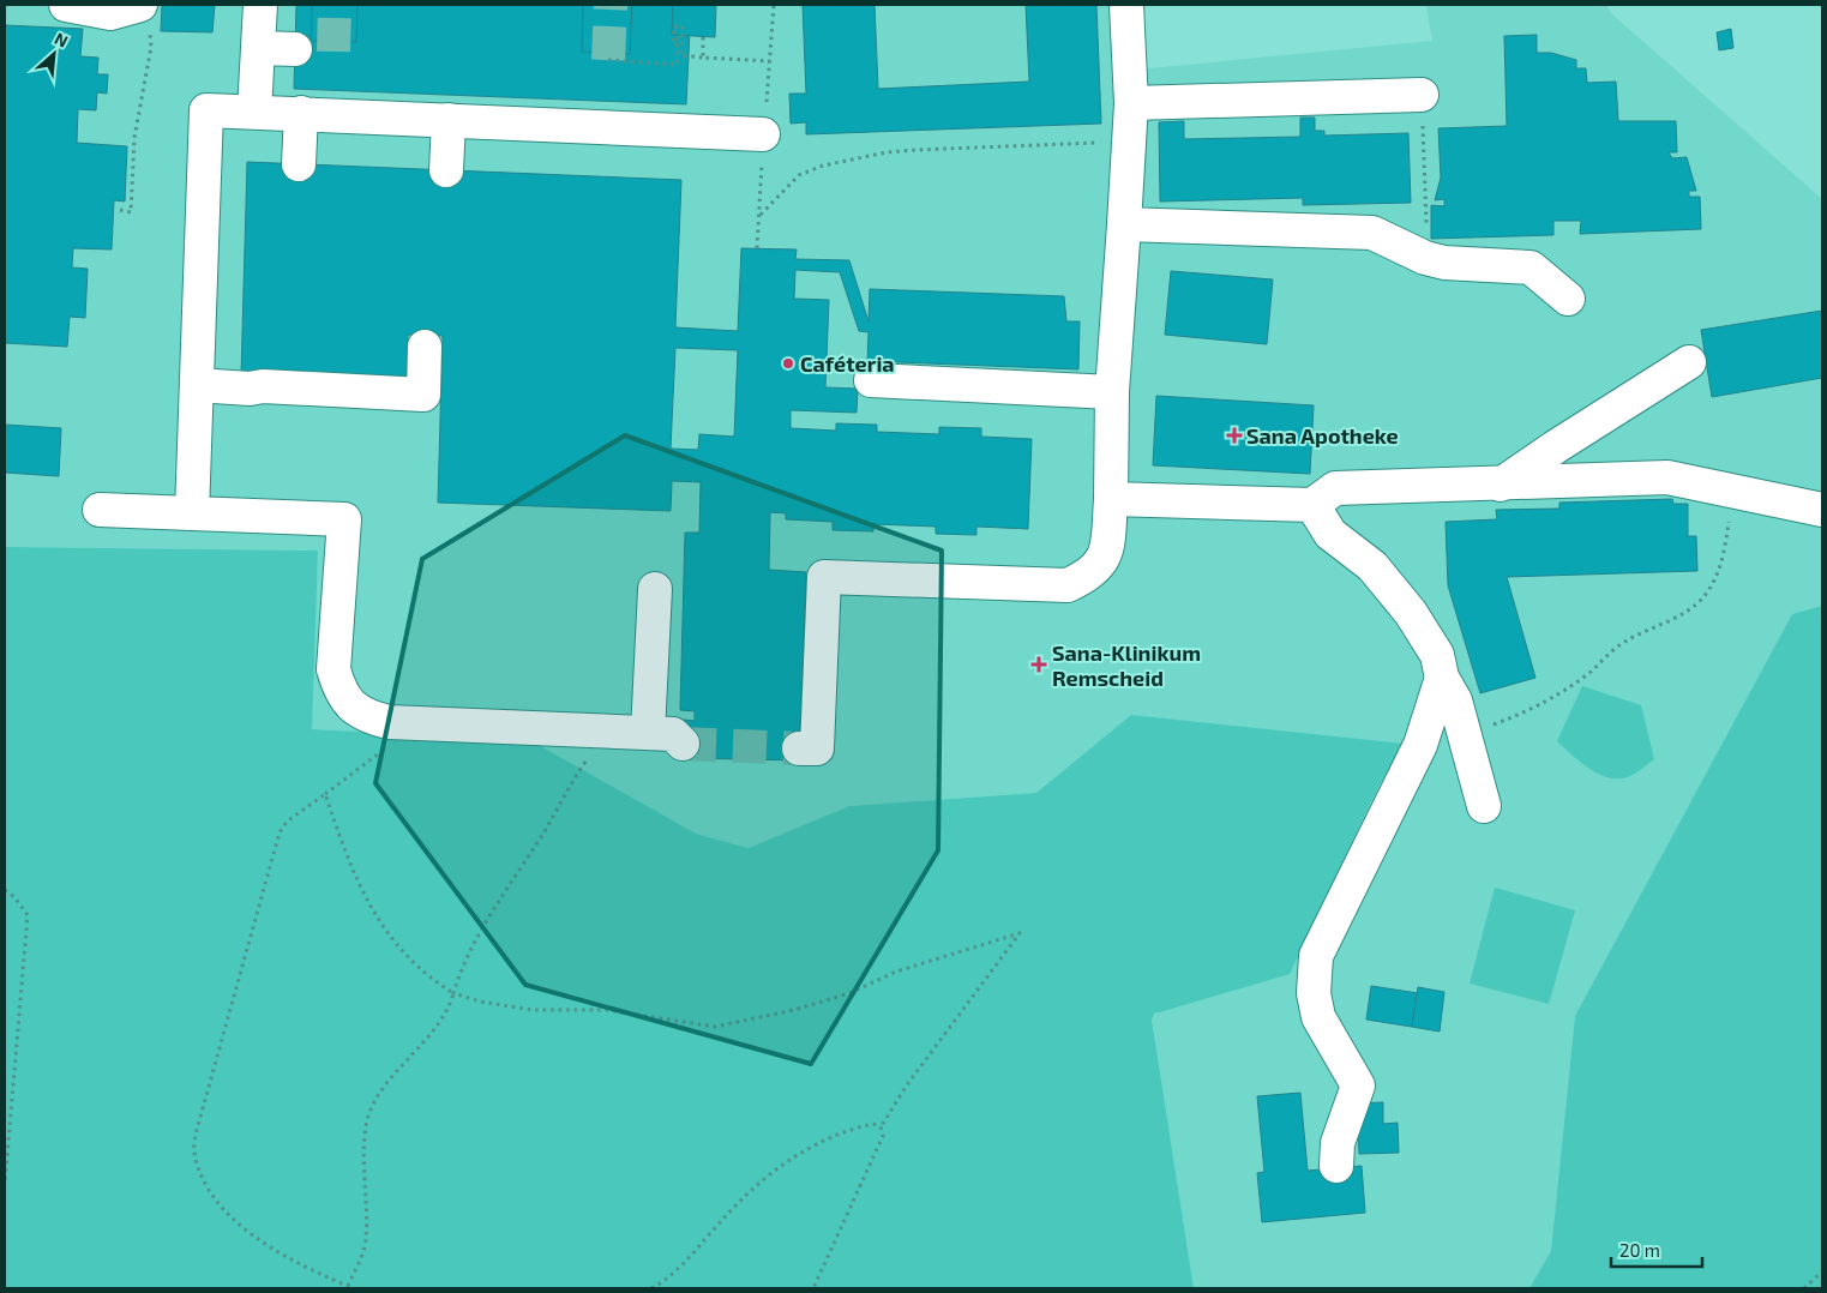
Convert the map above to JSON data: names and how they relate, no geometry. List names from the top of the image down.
{
  "places": {
    "other": ["Caféteria"],
    "health": ["Sana Apotheke", "Sana-Klinikum Remscheid"]
  },
  "scale_bar": "20 m",
  "north": "top right"
}
